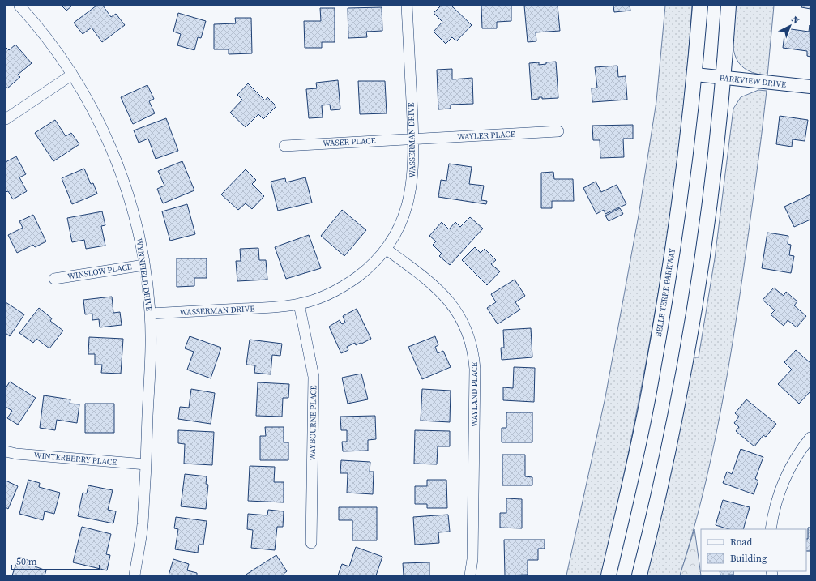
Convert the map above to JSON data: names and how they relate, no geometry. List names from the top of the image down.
{
  "streets": {
    "main road": ["BELLE TERRE PARKWAY"],
    "street": [
      "PARKVIEW DRIVE",
      "WAYLER PLACE",
      "WASSERMAN DRIVE",
      "WASER PLACE",
      "WINSLOW PLACE",
      "WYNNFIELD DRIVE",
      "WAYLAND PLACE",
      "WAYBOURNE PLACE",
      "WINTERBERRY PLACE"
    ]
  },
  "crossings": [
    ["PARKVIEW DRIVE", "BELLE TERRE PARKWAY"],
    ["WAYLER PLACE", "WASSERMAN DRIVE"],
    ["WAYLER PLACE", "WASER PLACE"],
    ["WASSERMAN DRIVE", "WASER PLACE"],
    ["WASSERMAN DRIVE", "WYNNFIELD DRIVE"],
    ["WASSERMAN DRIVE", "WAYLAND PLACE"],
    ["WASSERMAN DRIVE", "WAYBOURNE PLACE"],
    ["WINSLOW PLACE", "WYNNFIELD DRIVE"],
    ["WYNNFIELD DRIVE", "WINTERBERRY PLACE"]
  ],
  "legend": ["Road", "Building"],
  "scale_bar": "50 m",
  "north": "top right"
}
